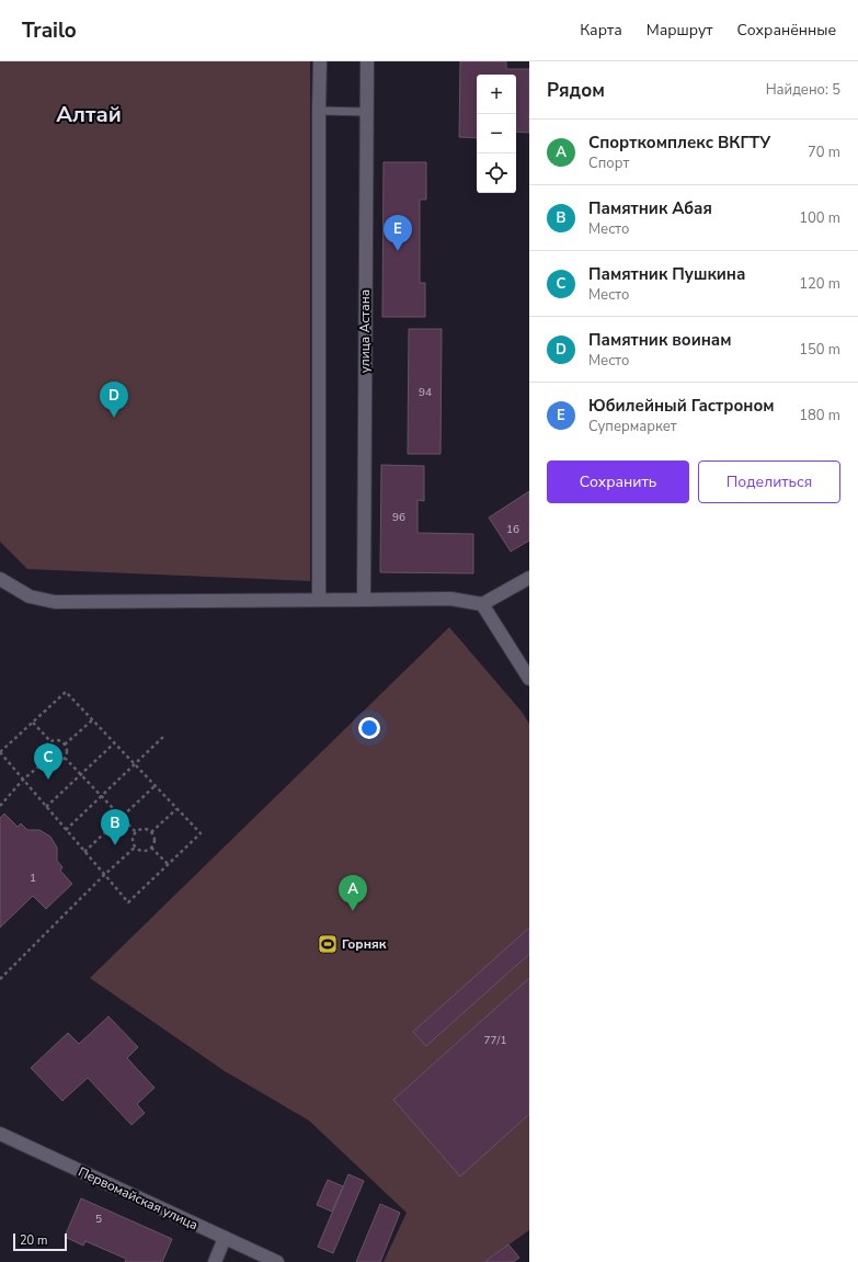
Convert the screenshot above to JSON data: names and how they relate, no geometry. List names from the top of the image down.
{
  "streets": {
    "street": ["улица Астана", "Первомайская улица"]
  },
  "districts": ["Алтай"],
  "places": {
    "sports": ["Горняк"]
  },
  "house_numbers": [
    "94",
    "96",
    "16",
    "1",
    "77/1",
    "5"
  ],
  "scale_bar": "20 m",
  "page": {
    "header": "Trailo",
    "nav": ["Карта", "Маршрут", "Сохранённые"],
    "heading": ["Рядом", "Найдено: 5"],
    "map_buttons": ["+", "−"],
    "list": [
      {
        "mark": "A",
        "name": "Спорткомплекс ВКГТУ",
        "note": "Спорт",
        "value": "70 m"
      },
      {
        "mark": "B",
        "name": "Памятник Абая",
        "note": "Место",
        "value": "100 m"
      },
      {
        "mark": "C",
        "name": "Памятник Пушкина",
        "note": "Место",
        "value": "120 m"
      },
      {
        "mark": "D",
        "name": "Памятник воинам",
        "note": "Место",
        "value": "150 m"
      },
      {
        "mark": "E",
        "name": "Юбилейный Гастроном",
        "note": "Супермаркет",
        "value": "180 m"
      }
    ],
    "pins": [
      "E",
      "D",
      "C",
      "B",
      "A"
    ],
    "buttons": ["Сохранить", "Поделиться"],
    "scale": "20 m"
  }
}
